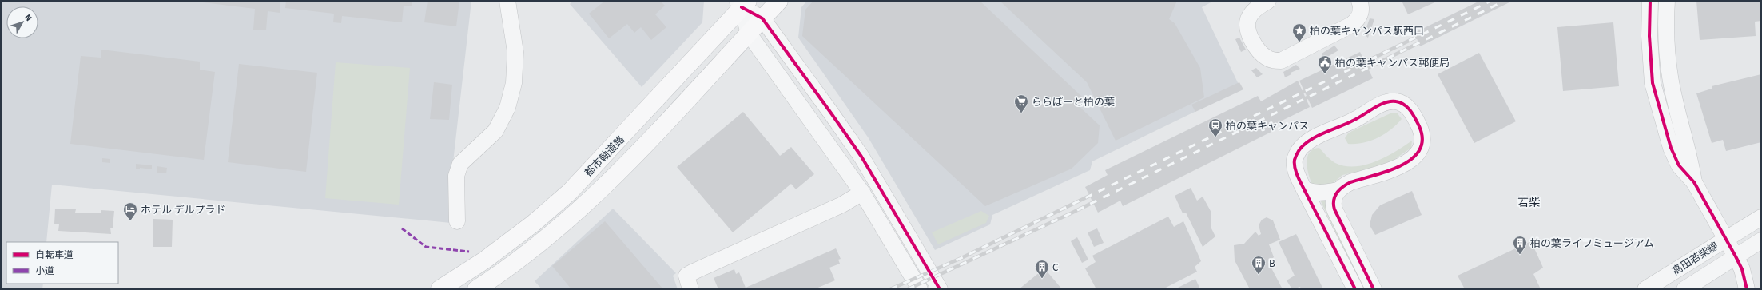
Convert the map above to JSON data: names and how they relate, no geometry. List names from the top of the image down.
{
  "streets": {
    "main road": ["都市軸道路"],
    "street": ["高田若柴線"]
  },
  "districts": ["若柴"],
  "places": {
    "place": ["柏の葉キャンパス駅西口"],
    "public building": ["柏の葉キャンパス郵便局"],
    "supermarket": ["ららぽーと柏の葉"],
    "station": ["柏の葉キャンパス"],
    "hotel": ["ホテル デルプラド"],
    "building": ["柏の葉ライフミュージアム", "B", "C"]
  },
  "legend": ["自転車道", "小道"],
  "north": "top right"
}
